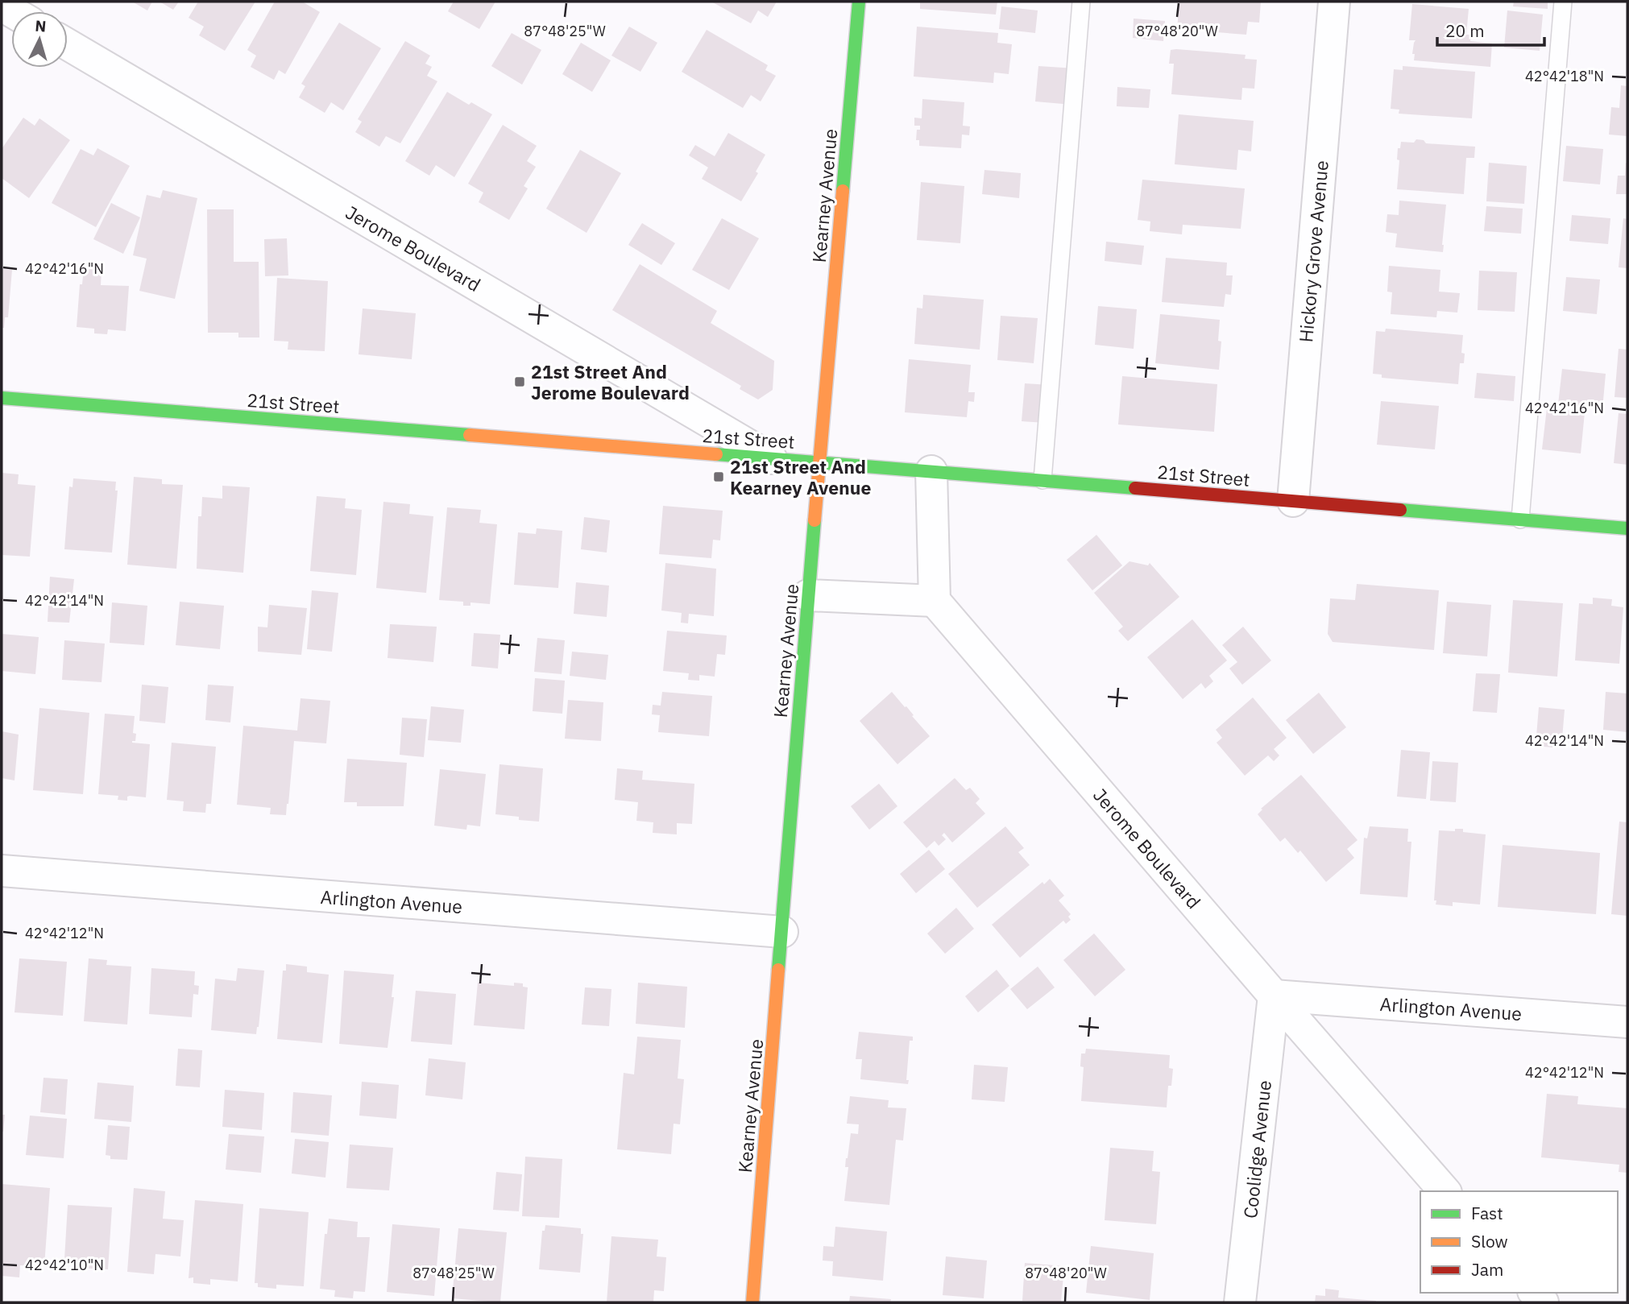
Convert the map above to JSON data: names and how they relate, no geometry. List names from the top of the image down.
{
  "streets": {
    "street": [
      "Kearney Avenue",
      "Jerome Boulevard",
      "Hickory Grove Avenue",
      "21st Street",
      "Arlington Avenue",
      "Coolidge Avenue"
    ]
  },
  "crossings": [
    ["Kearney Avenue", "21st Street"],
    ["Kearney Avenue", "Arlington Avenue"],
    ["Jerome Boulevard", "21st Street"],
    ["Jerome Boulevard", "Arlington Avenue"],
    ["Jerome Boulevard", "Coolidge Avenue"],
    ["Hickory Grove Avenue", "21st Street"],
    ["Arlington Avenue", "Coolidge Avenue"]
  ],
  "places": {
    "transit": ["21st Street And Jerome Boulevard", "21st Street And Kearney Avenue"]
  },
  "legend": ["Fast", "Slow", "Jam"],
  "scale_bar": "20 m",
  "north": "top",
  "coordinates": [
    "87°48'25\"W",
    "87°48'20\"W",
    "42°42'18\"N",
    "42°42'16\"N",
    "42°42'14\"N",
    "42°42'12\"N",
    "42°42'10\"N"
  ]
}
